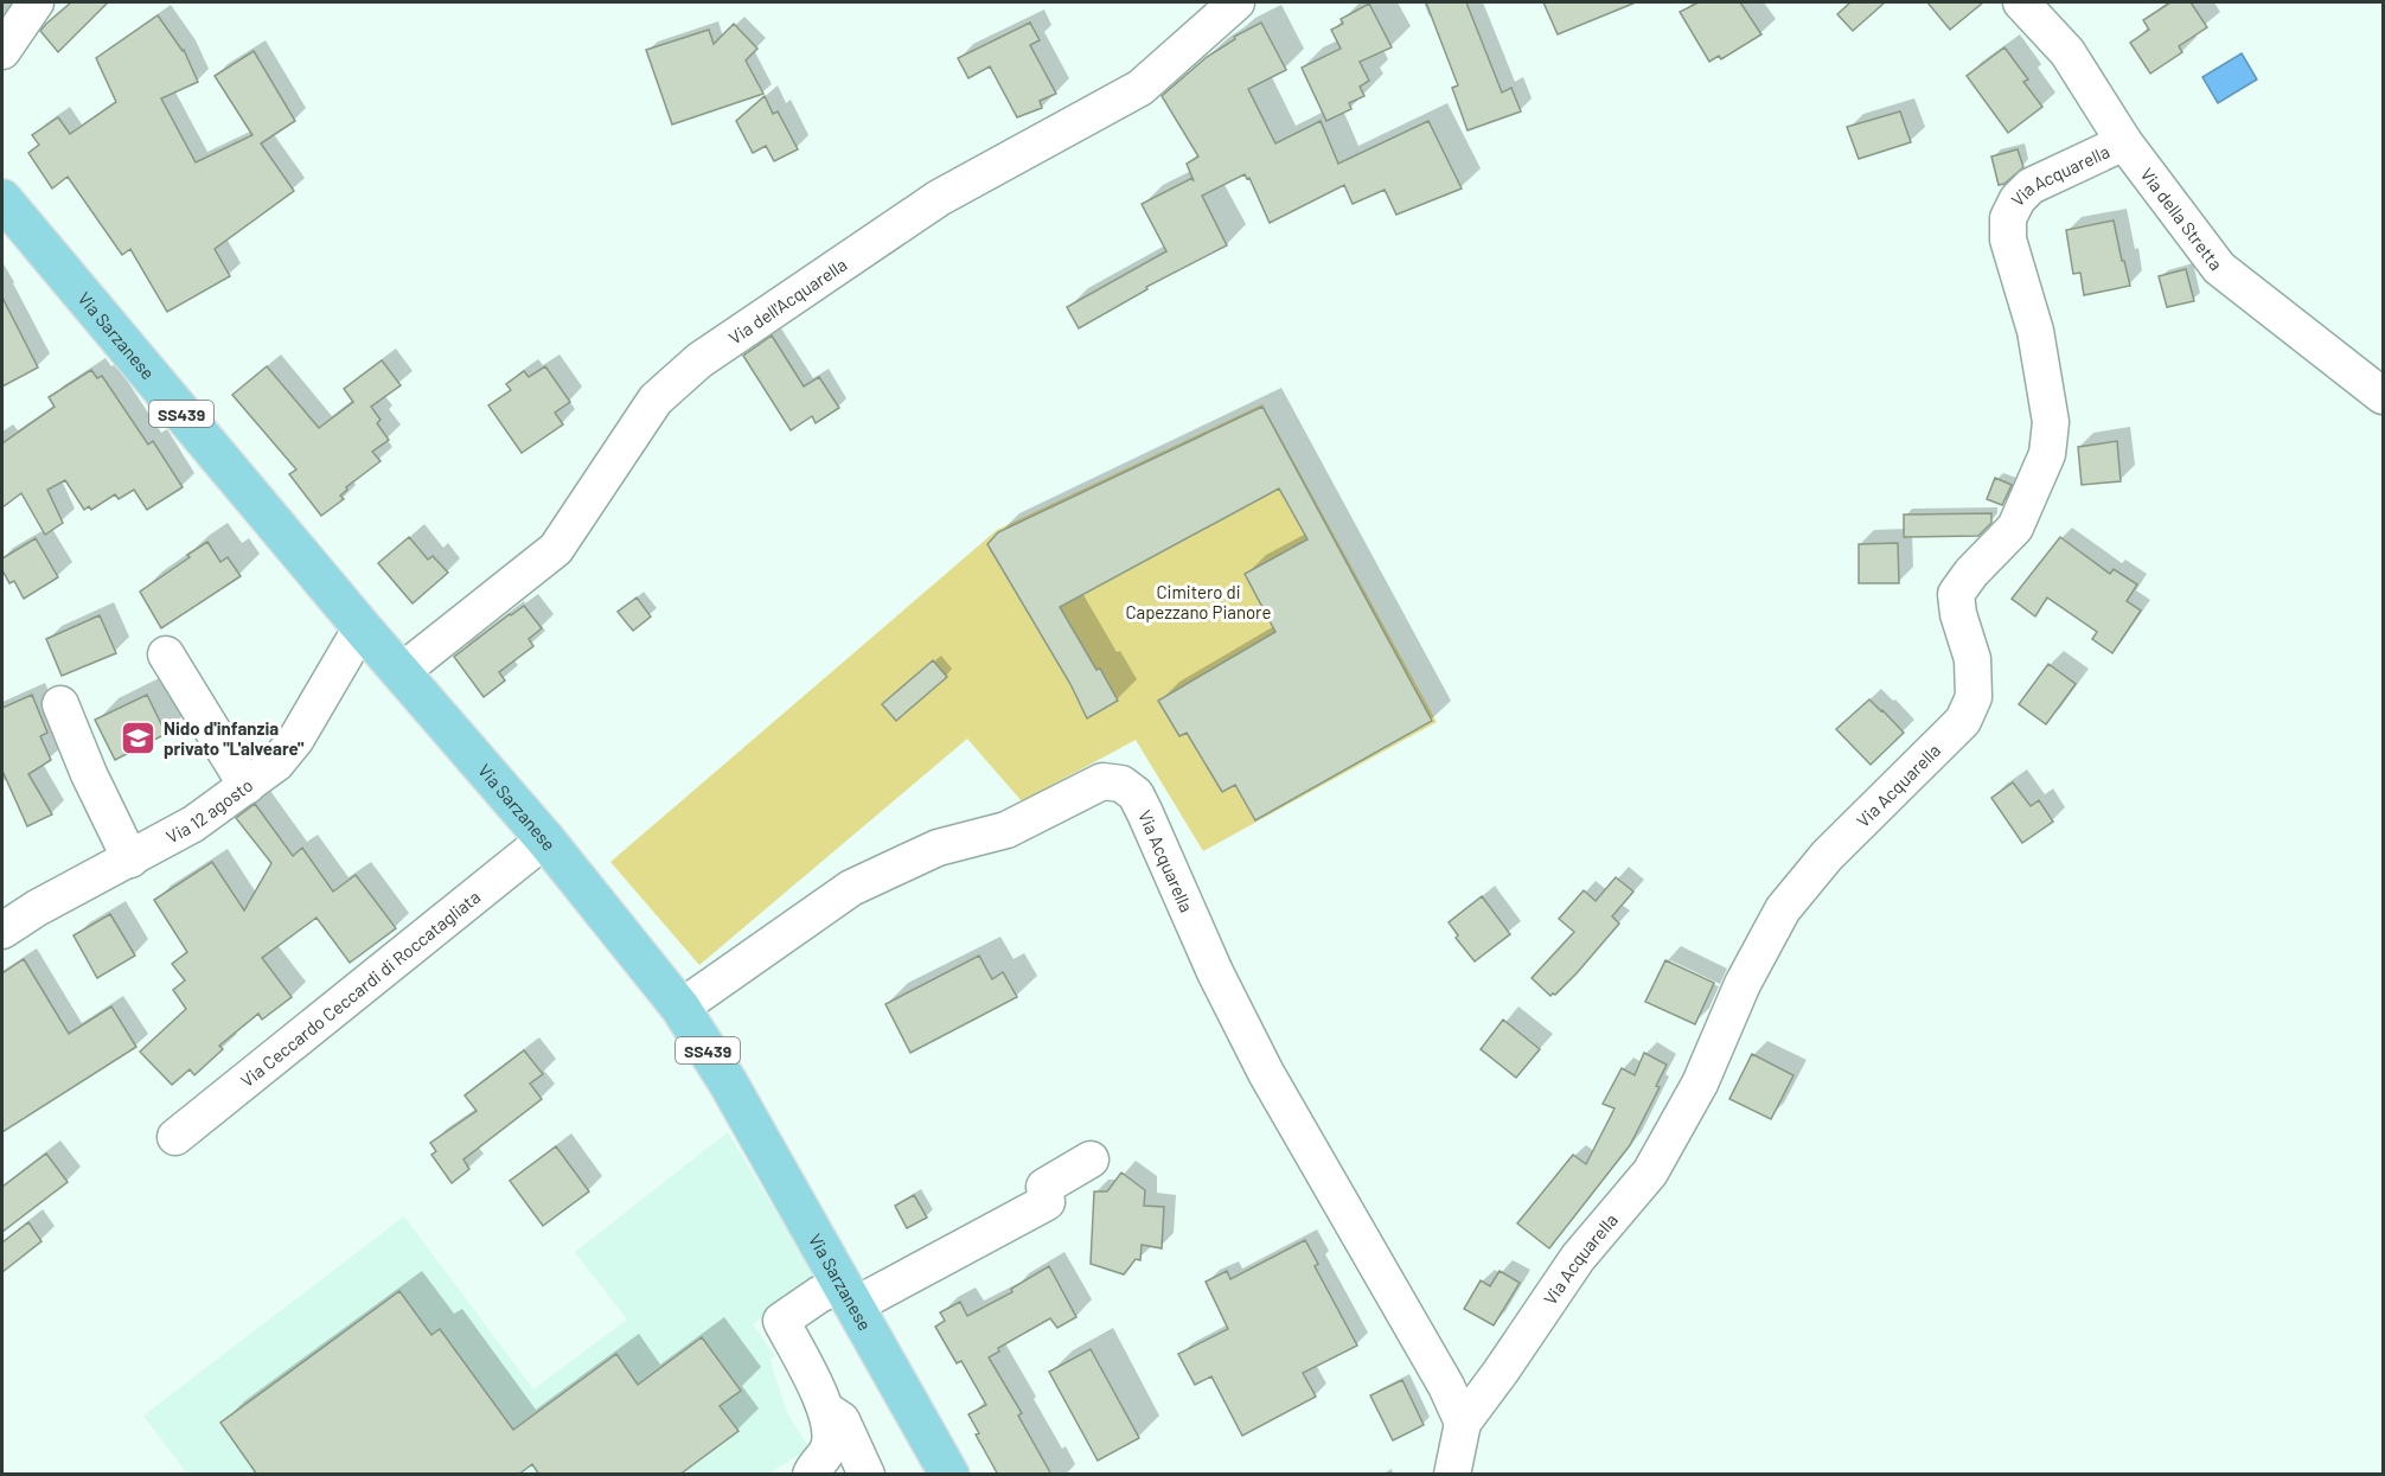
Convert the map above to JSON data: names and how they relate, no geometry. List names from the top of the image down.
{
  "streets": {
    "main road": ["Via Sarzanese", "SS439"],
    "street": [
      "Via Acquarella",
      "Via della Stretta",
      "Via dell'Acquarella",
      "Via 12 agosto",
      "Via Ceccardo Ceccardi di Roccatagliata"
    ]
  },
  "crossings": [
    ["Via Acquarella", "Via della Stretta"],
    ["Via Acquarella", "Via Sarzanese"],
    ["Via dell'Acquarella", "Via Sarzanese"],
    ["Via Sarzanese", "Via 12 agosto"],
    ["Via Sarzanese", "Via Ceccardo Ceccardi di Roccatagliata"]
  ],
  "parks": ["Cimitero di Capezzano Pianore"],
  "places": {
    "school or university": ["Nido d'infanzia privato \"L'alveare\""]
  }
}
